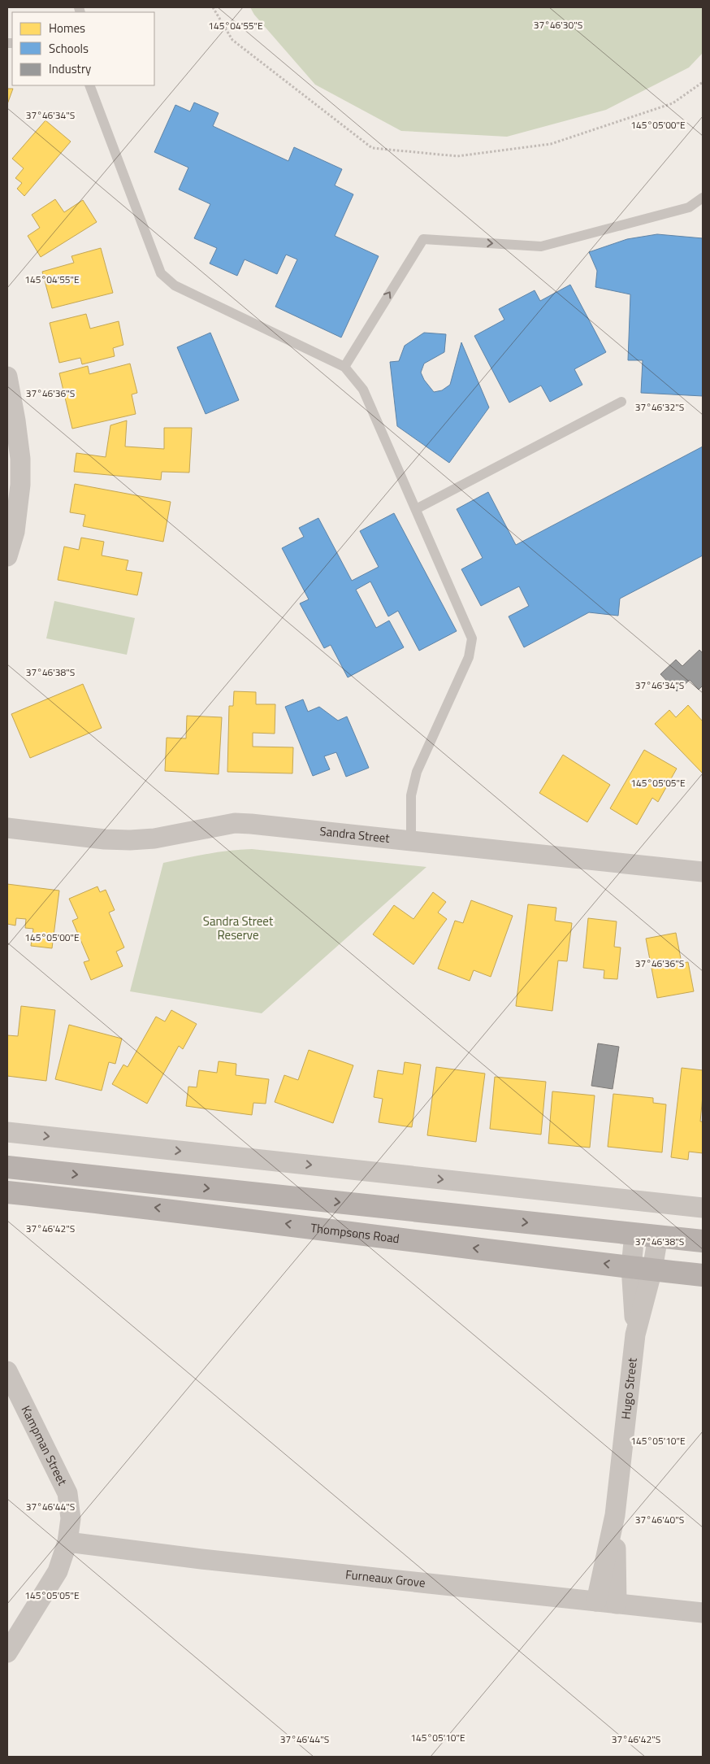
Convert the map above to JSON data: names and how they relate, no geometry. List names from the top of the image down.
{
  "streets": {
    "main road": ["Thompsons Road"],
    "street": [
      "Sandra Street",
      "Hugo Street",
      "Kampman Street",
      "Furneaux Grove"
    ]
  },
  "crossings": [
    ["Thompsons Road", "Hugo Street"],
    ["Hugo Street", "Furneaux Grove"],
    ["Kampman Street", "Furneaux Grove"]
  ],
  "parks": ["Sandra Street Reserve"],
  "legend": ["Homes", "Schools", "Industry"],
  "coordinates": [
    "37°46'30\"S",
    "145°04'55\"E",
    "37°46'34\"S",
    "145°05'00\"E",
    "37°46'36\"S",
    "37°46'32\"S",
    "37°46'38\"S",
    "145°05'05\"E",
    "37°46'42\"S",
    "145°05'10\"E",
    "37°46'44\"S",
    "37°46'40\"S"
  ]
}
